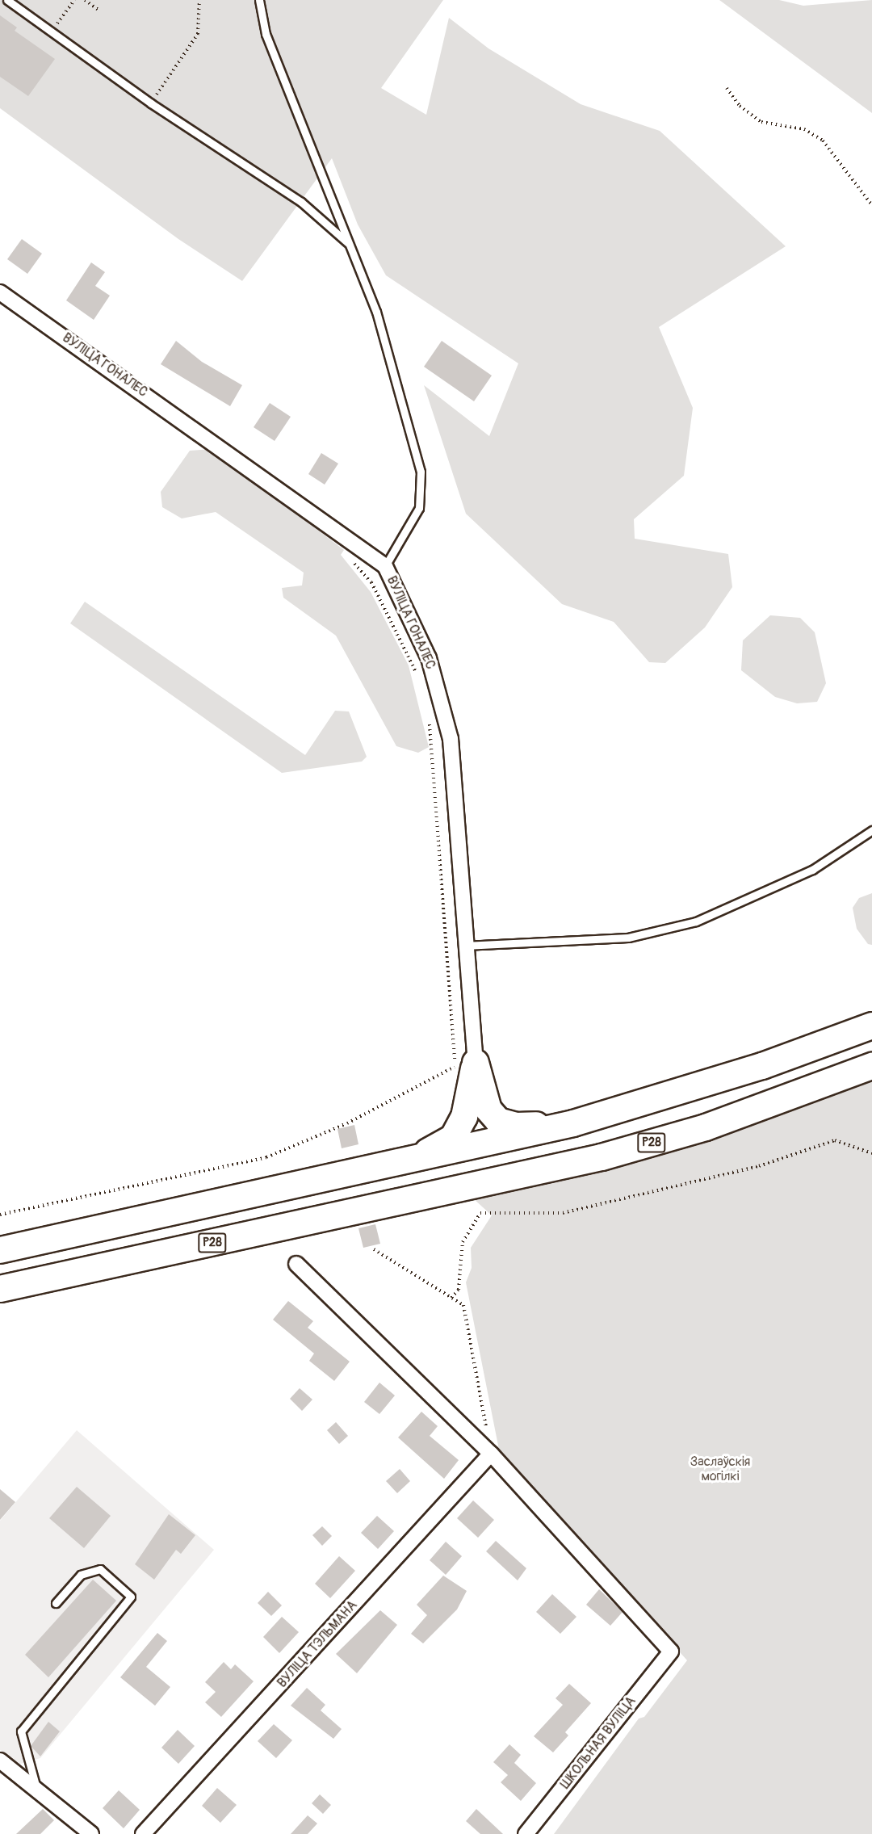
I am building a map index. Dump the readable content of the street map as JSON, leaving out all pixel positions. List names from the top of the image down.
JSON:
{
  "streets": {
    "highway": ["Р28"],
    "street": ["ВУЛІЦА ГОНАЛЕС", "ВУЛІЦА ТЭЛЬМАНА", "ШКОЛЬНАЯ ВУЛІЦА"]
  },
  "crossings": [
    ["ВУЛІЦА ТЭЛЬМАНА", "ШКОЛЬНАЯ ВУЛІЦА"]
  ],
  "parks": ["Заслаўскія могілкі"]
}
